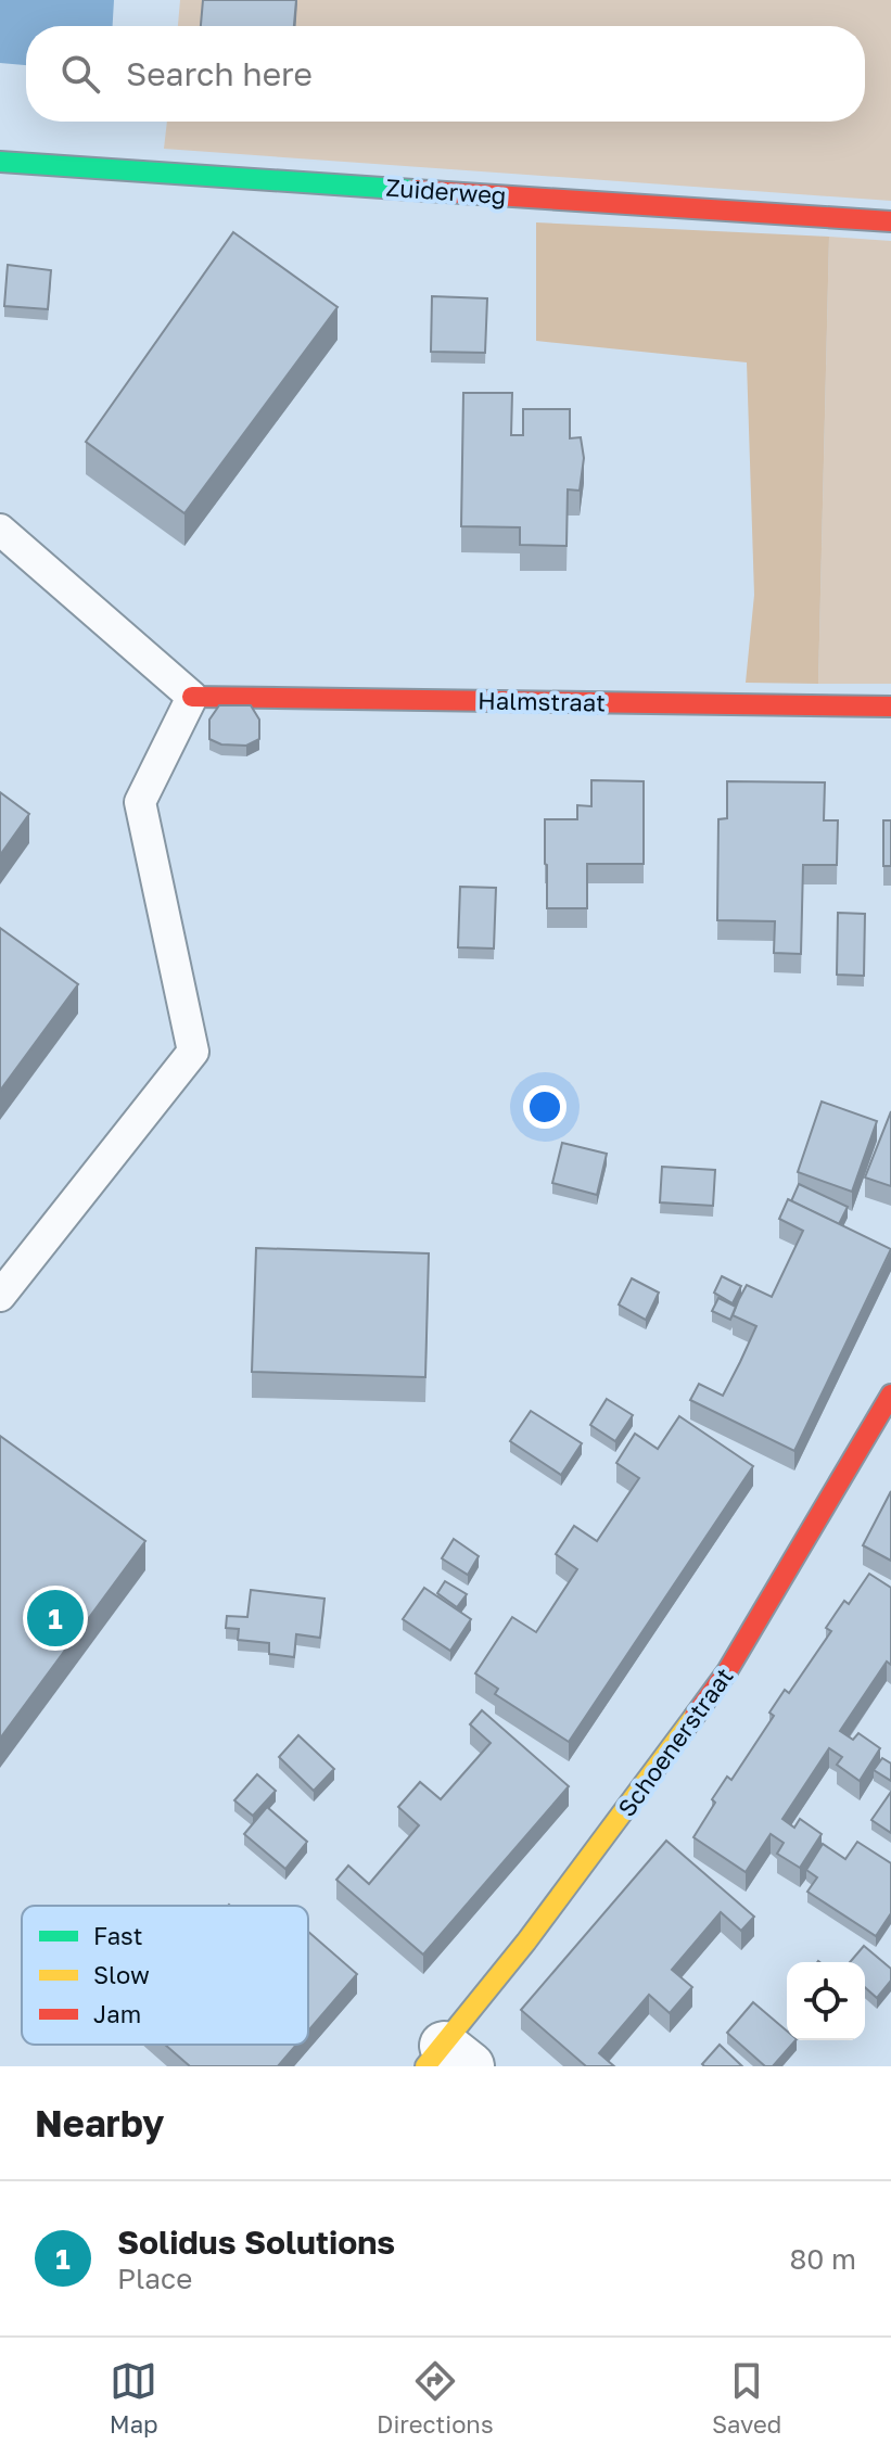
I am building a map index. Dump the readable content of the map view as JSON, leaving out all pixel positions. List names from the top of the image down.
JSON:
{
  "streets": {
    "street": ["Zuiderweg", "Halmstraat", "Schoenerstraat"]
  },
  "legend": ["Fast", "Slow", "Jam"],
  "page": {
    "search": "Search here",
    "pins": "1",
    "heading": "Nearby",
    "list": [
      {
        "mark": "1",
        "name": "Solidus Solutions",
        "note": "Place",
        "value": "80 m"
      }
    ],
    "nav": ["Map", "Directions", "Saved"]
  }
}
